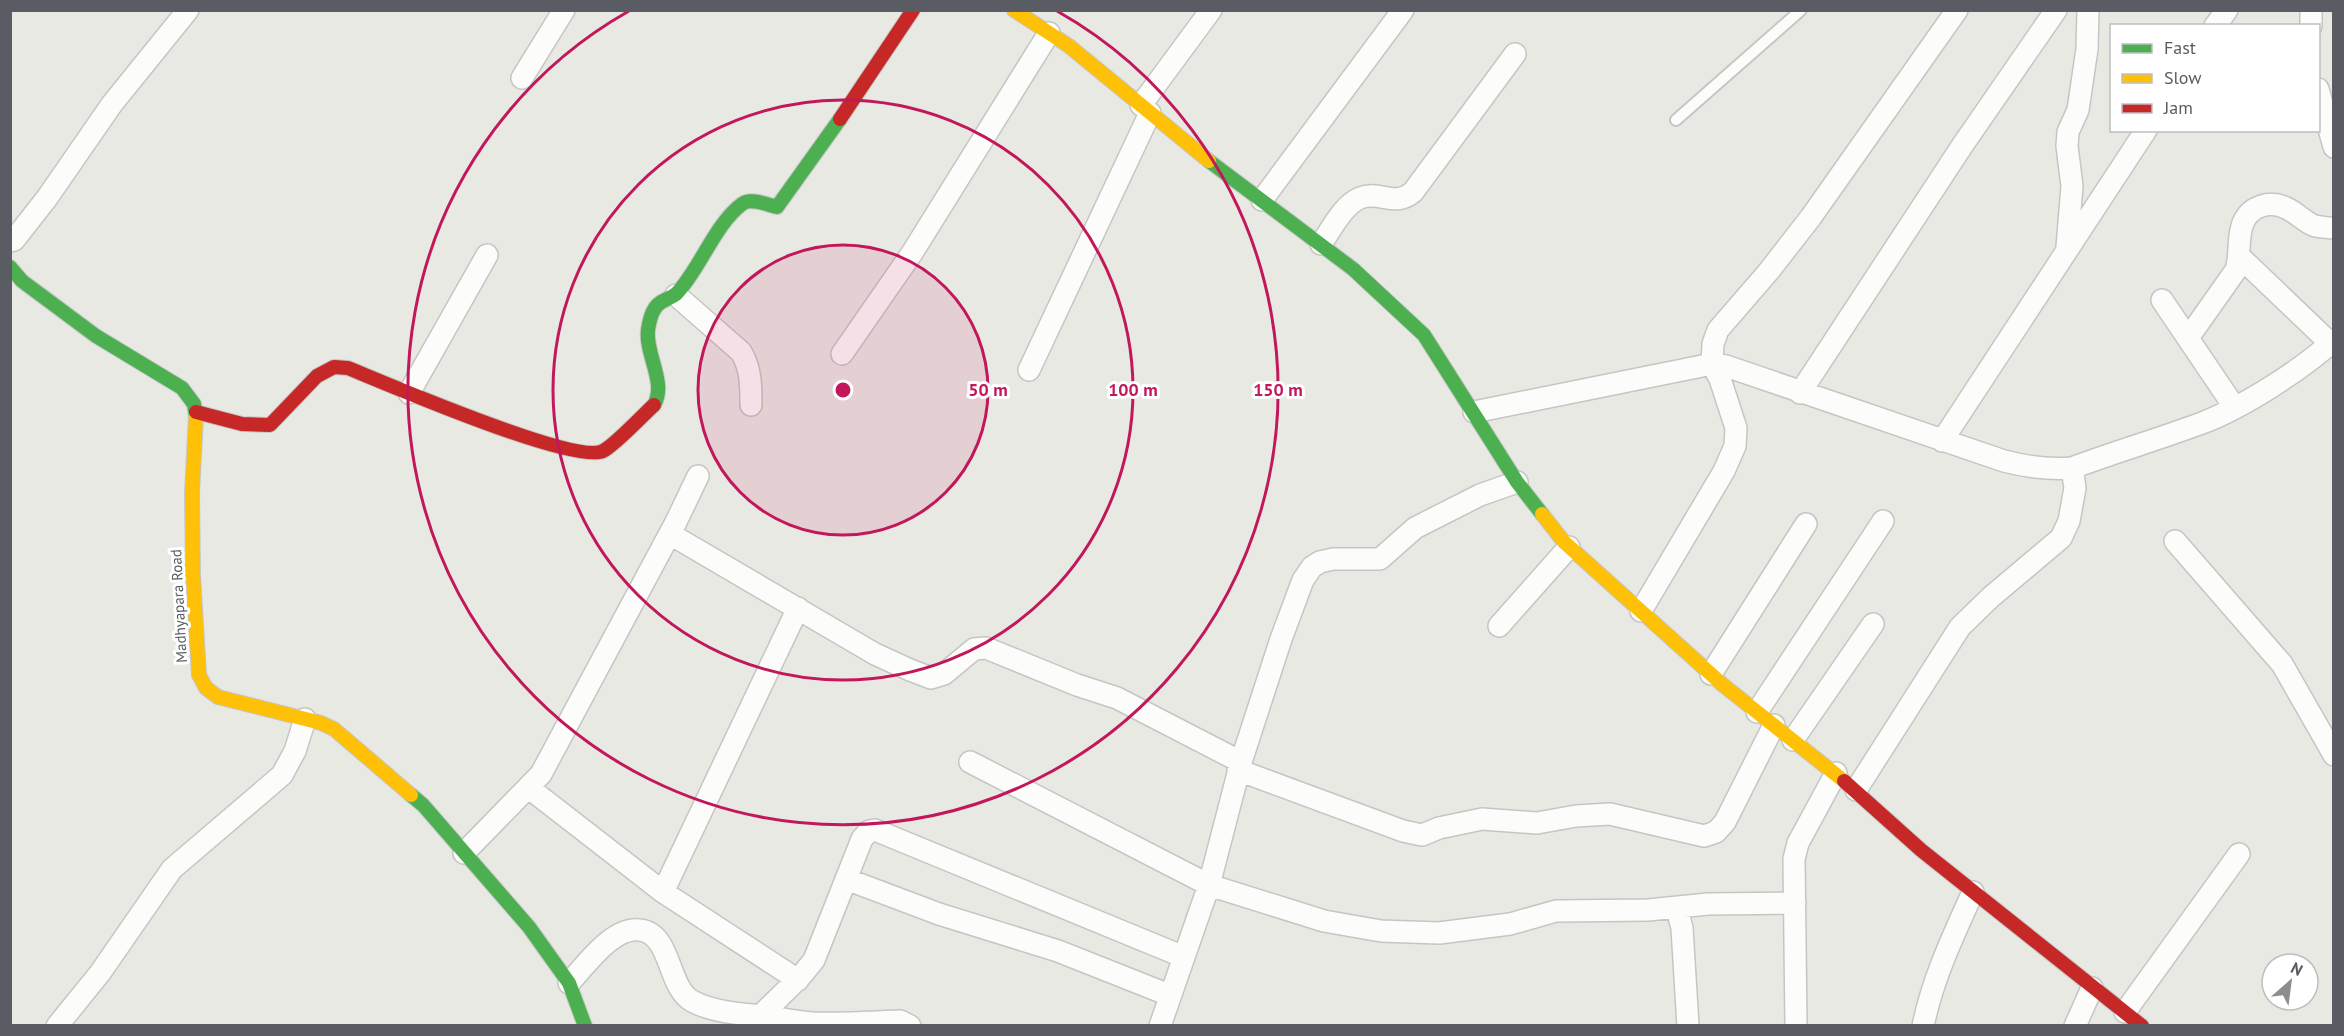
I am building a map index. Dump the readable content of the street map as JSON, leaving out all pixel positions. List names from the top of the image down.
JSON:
{
  "streets": {
    "street": ["Madhyapara Road"]
  },
  "legend": ["Fast", "Slow", "Jam"],
  "north": "top right",
  "rings": ["50 m", "100 m", "150 m"]
}
